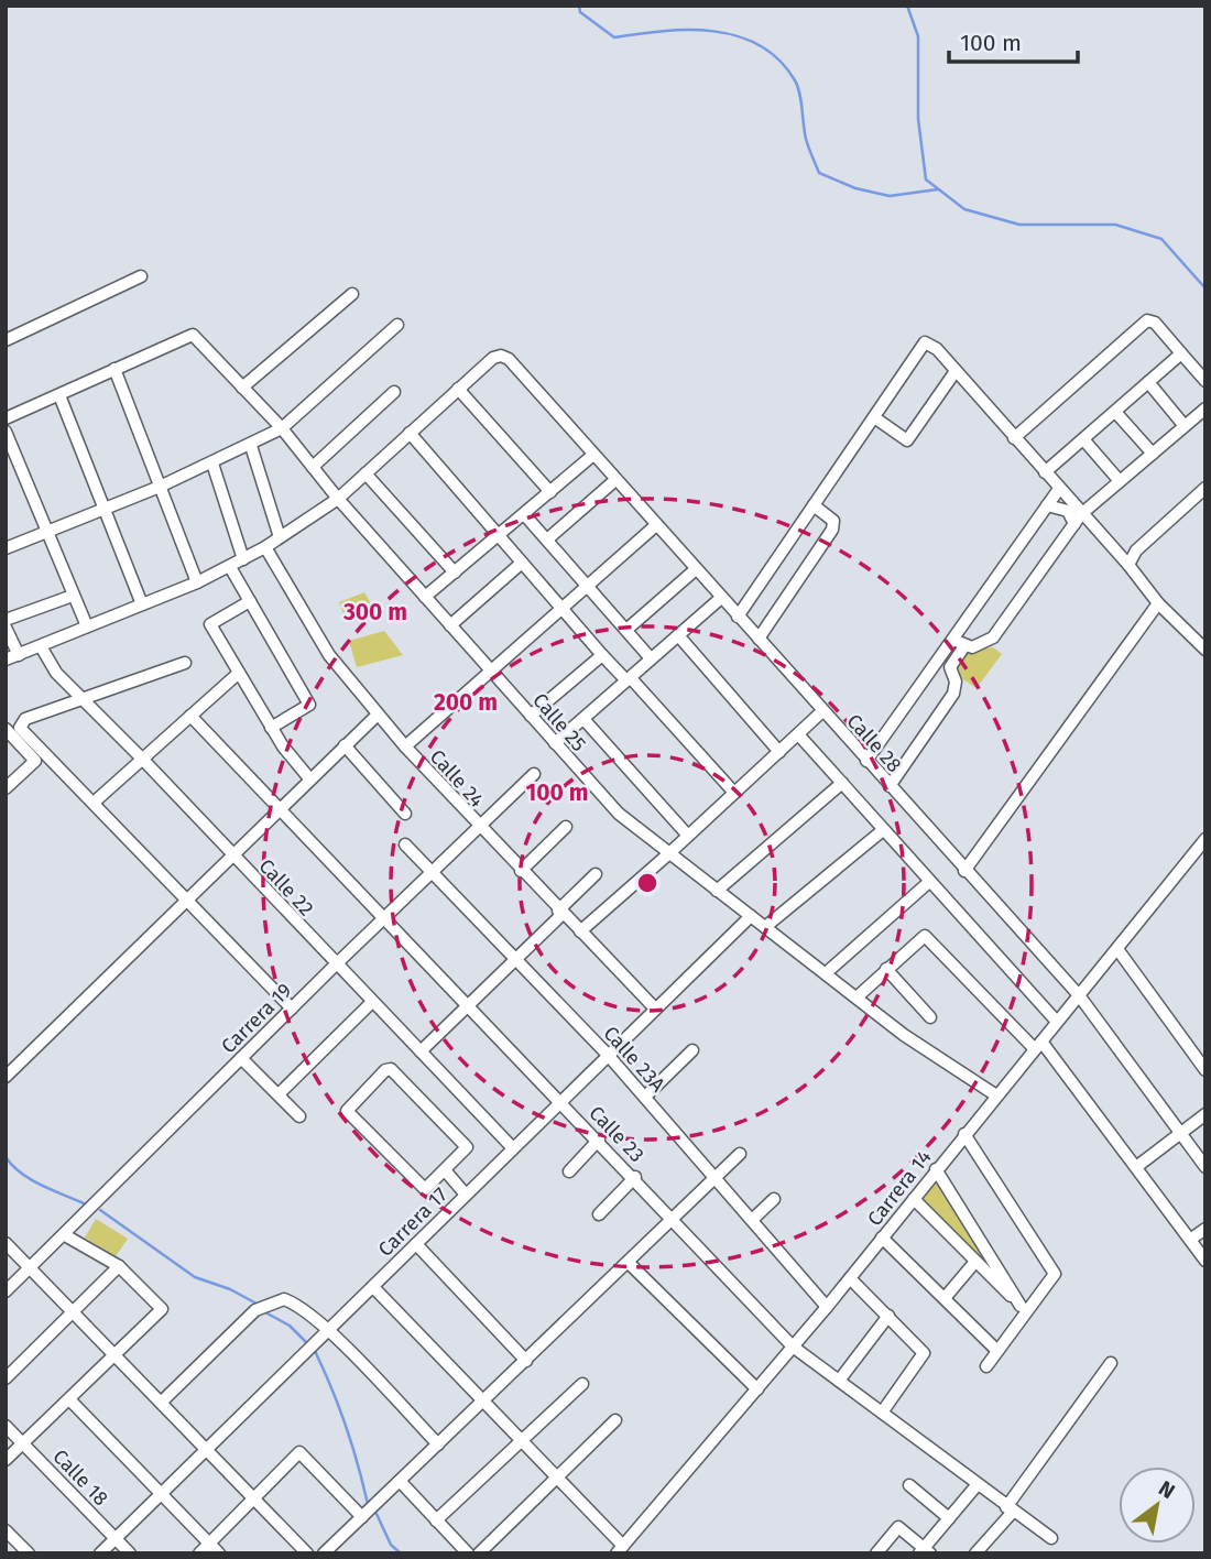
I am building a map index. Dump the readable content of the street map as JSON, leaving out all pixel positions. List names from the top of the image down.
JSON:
{
  "streets": {
    "street": [
      "Calle 25",
      "Calle 28",
      "Calle 24",
      "Calle 22",
      "Carrera 19",
      "Calle 23A",
      "Calle 23",
      "Carrera 14",
      "Carrera 17",
      "Calle 18"
    ]
  },
  "crossings": [
    ["Calle 25", "Carrera 14"],
    ["Calle 25", "Carrera 17"],
    ["Calle 28", "Carrera 14"],
    ["Calle 24", "Carrera 19"],
    ["Calle 24", "Carrera 17"],
    ["Calle 22", "Carrera 19"],
    ["Calle 22", "Carrera 17"],
    ["Carrera 19", "Calle 23A"],
    ["Carrera 19", "Calle 23"],
    ["Calle 23A", "Carrera 14"],
    ["Calle 23A", "Carrera 17"],
    ["Calle 23", "Carrera 14"],
    ["Calle 23", "Carrera 17"],
    ["Carrera 17", "Calle 18"]
  ],
  "scale_bar": "100 m",
  "north": "top right",
  "rings": ["300 m", "200 m", "100 m"]
}
